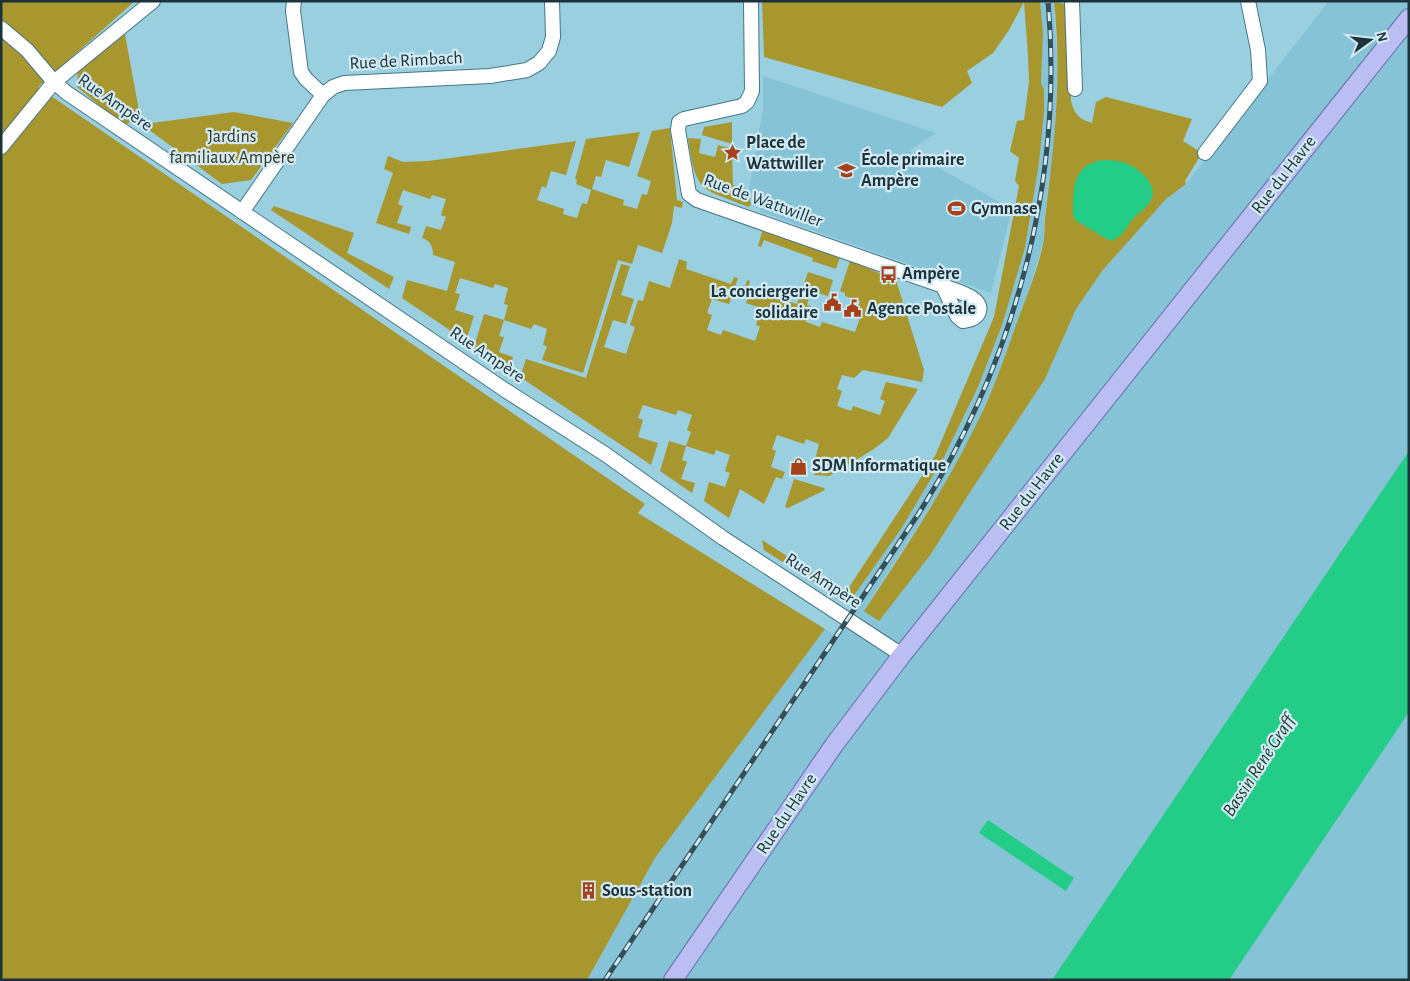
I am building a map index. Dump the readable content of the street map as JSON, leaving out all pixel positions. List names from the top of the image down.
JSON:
{
  "streets": {
    "main road": ["Rue du Havre"],
    "street": ["Rue de Rimbach", "Rue Ampère", "Rue de Wattwiller"]
  },
  "crossings": [
    ["Rue de Rimbach", "Rue Ampère"],
    ["Rue Ampère", "Rue du Havre"]
  ],
  "water": ["Bassin René Graff"],
  "parks": ["Jardins familiaux Ampère"],
  "places": {
    "place": ["Place de Wattwiller"],
    "school or university": ["École primaire Ampère"],
    "sports": ["Gymnase"],
    "bus stop": ["Ampère"],
    "public building": ["La conciergerie solidaire", "Agence Postale"],
    "shop": ["SDM Informatique"],
    "building": ["Sous-station"]
  },
  "north": "right"
}
